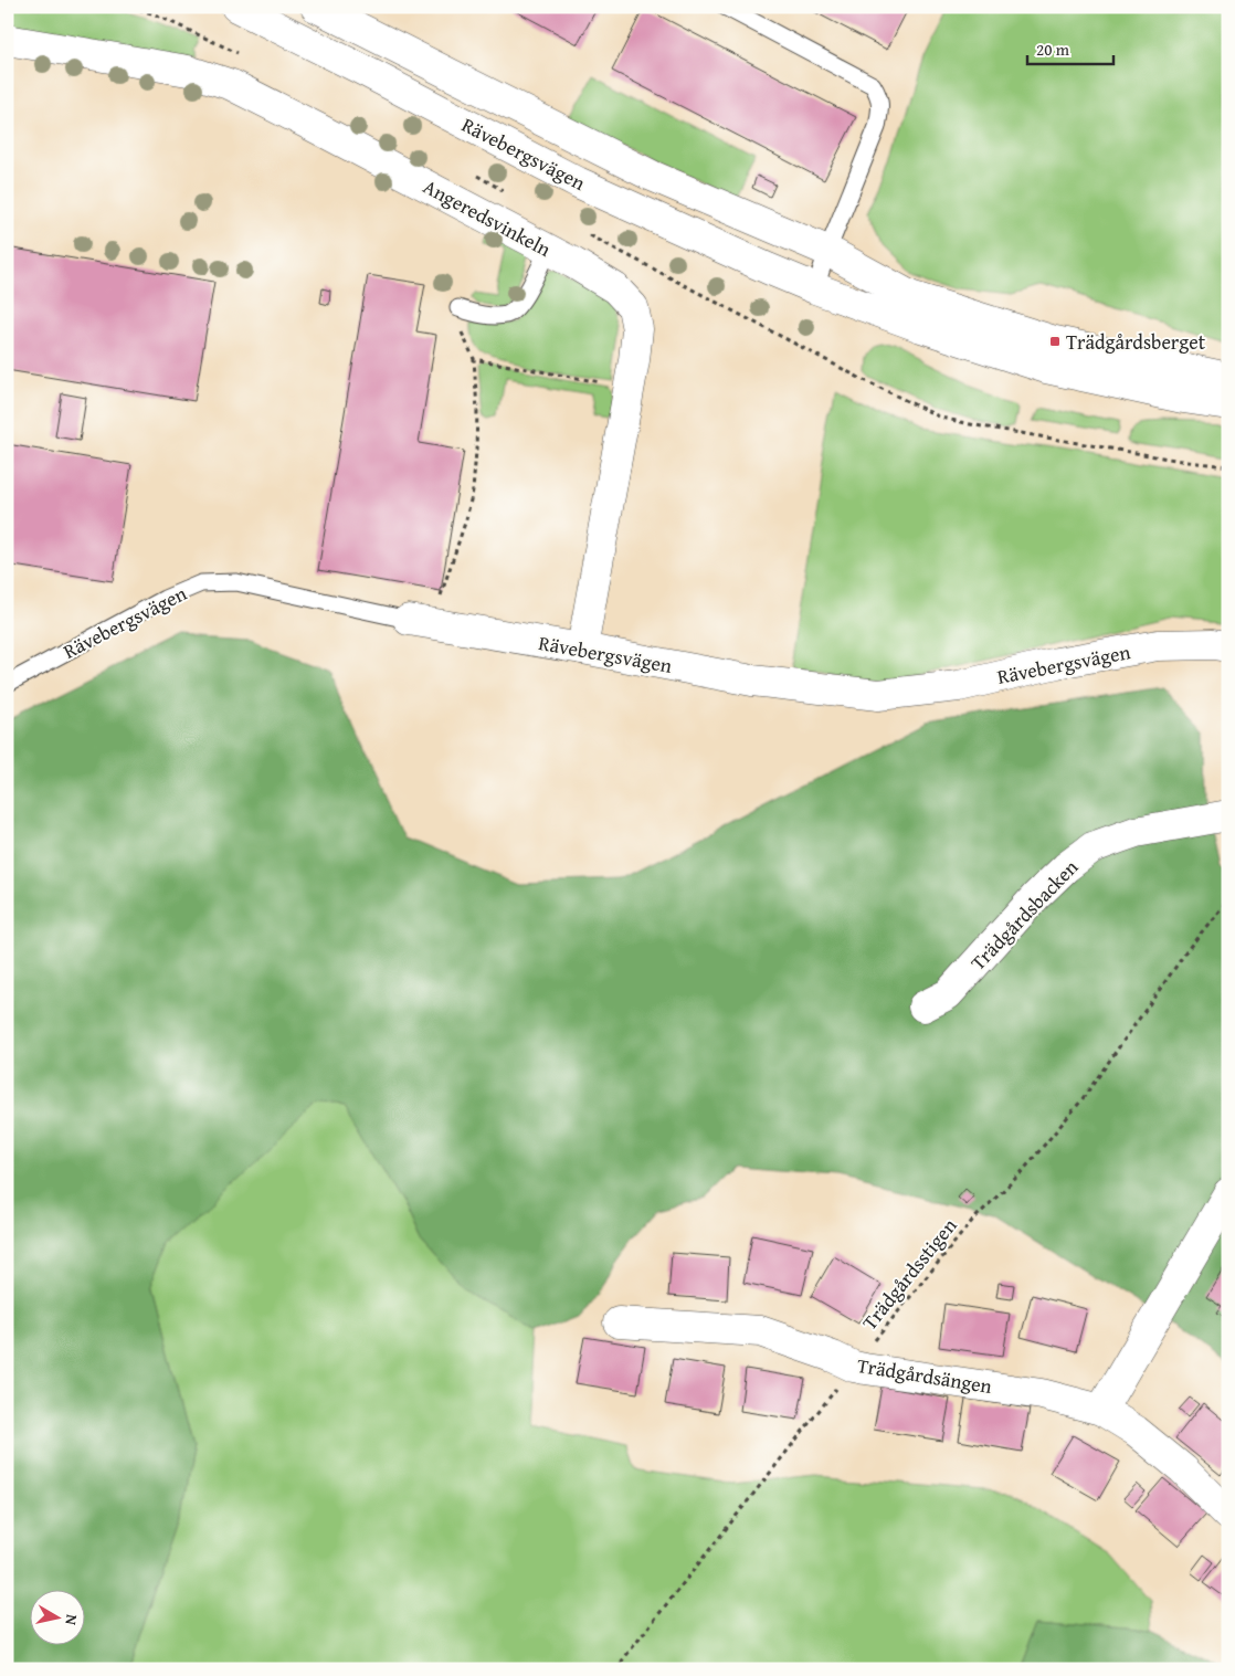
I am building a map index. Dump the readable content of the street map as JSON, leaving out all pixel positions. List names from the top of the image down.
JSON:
{
  "streets": {
    "street": [
      "Rävebergsvägen",
      "Angeredsvinkeln",
      "Trädgårdsbacken",
      "Trädgårdsängen"
    ],
    "path": ["Trädgårdsstigen"]
  },
  "crossings": [
    ["Rävebergsvägen", "Angeredsvinkeln"],
    ["Trädgårdsstigen", "Trädgårdsängen"]
  ],
  "places": {
    "transit": ["Trädgårdsberget"]
  },
  "scale_bar": "20 m",
  "north": "right"
}
